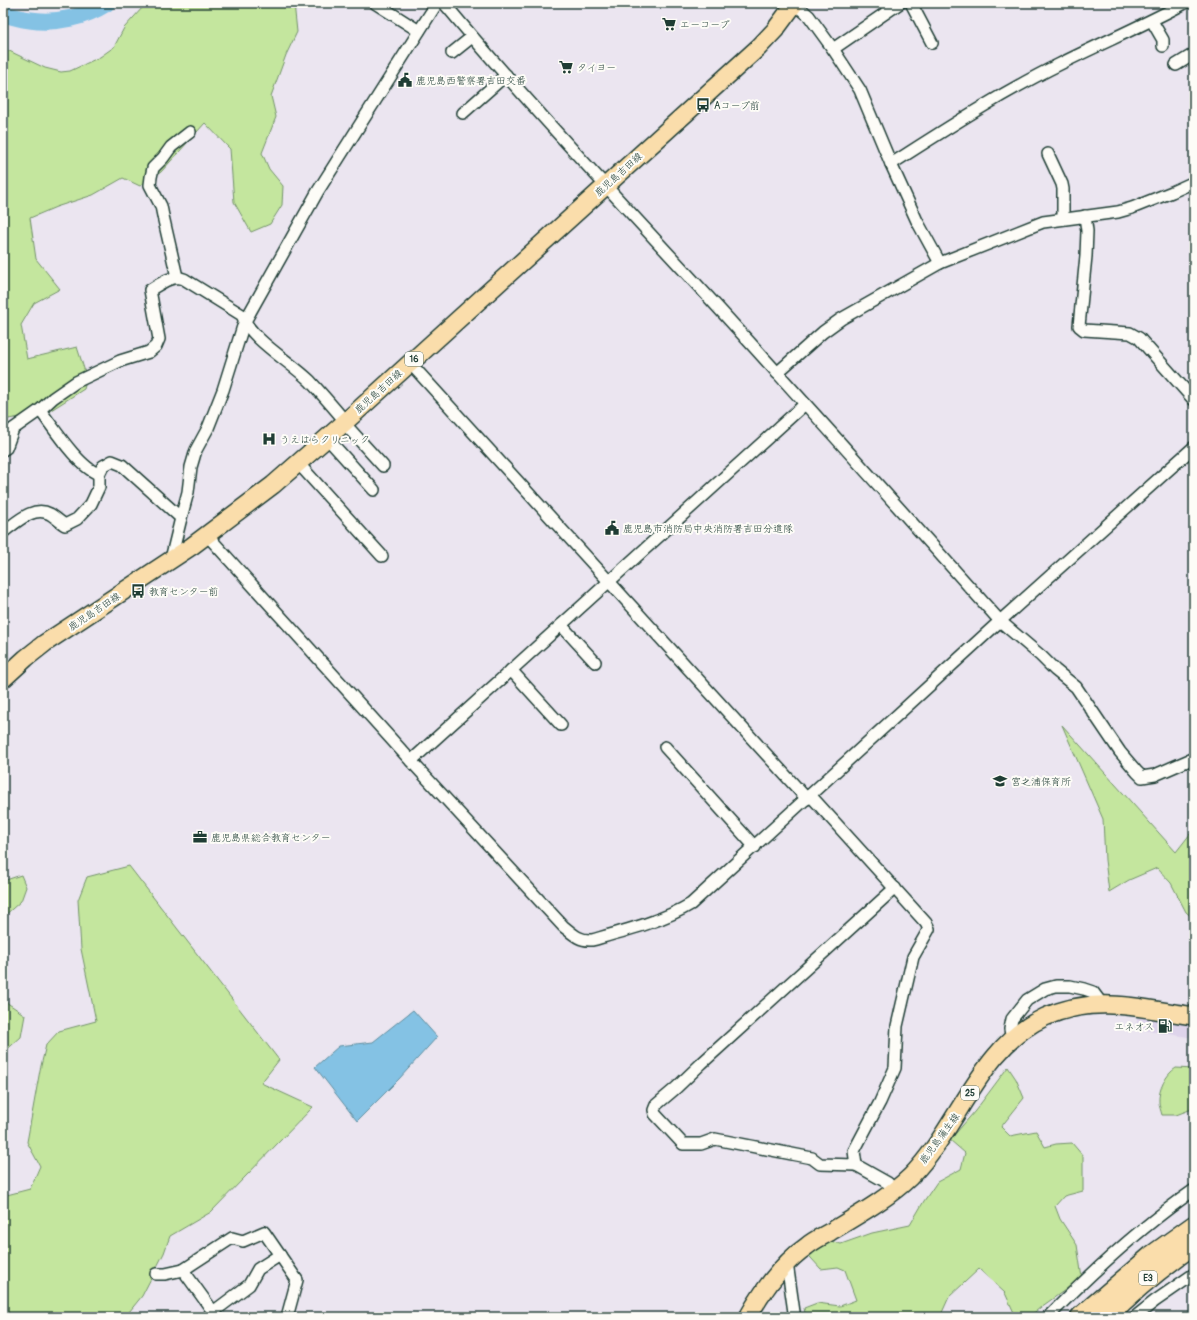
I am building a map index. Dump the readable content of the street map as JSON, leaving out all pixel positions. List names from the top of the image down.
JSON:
{
  "streets": {
    "highway": ["E3"],
    "main road": [
      "鹿児島吉田線",
      "16",
      "25",
      "鹿児島蒲生線"
    ]
  },
  "places": {
    "supermarket": ["エーコープ", "タイヨー"],
    "public building": ["鹿児島西警察署吉田交番", "鹿児島市消防局中央消防署吉田分遣隊"],
    "bus stop": ["Aコープ前", "教育センター前"],
    "hospital": ["うえはらクリニック"],
    "school or university": ["宮之浦保育所"],
    "office": ["鹿児島県総合教育センター"],
    "fuel station": ["エネオス"]
  }
}
